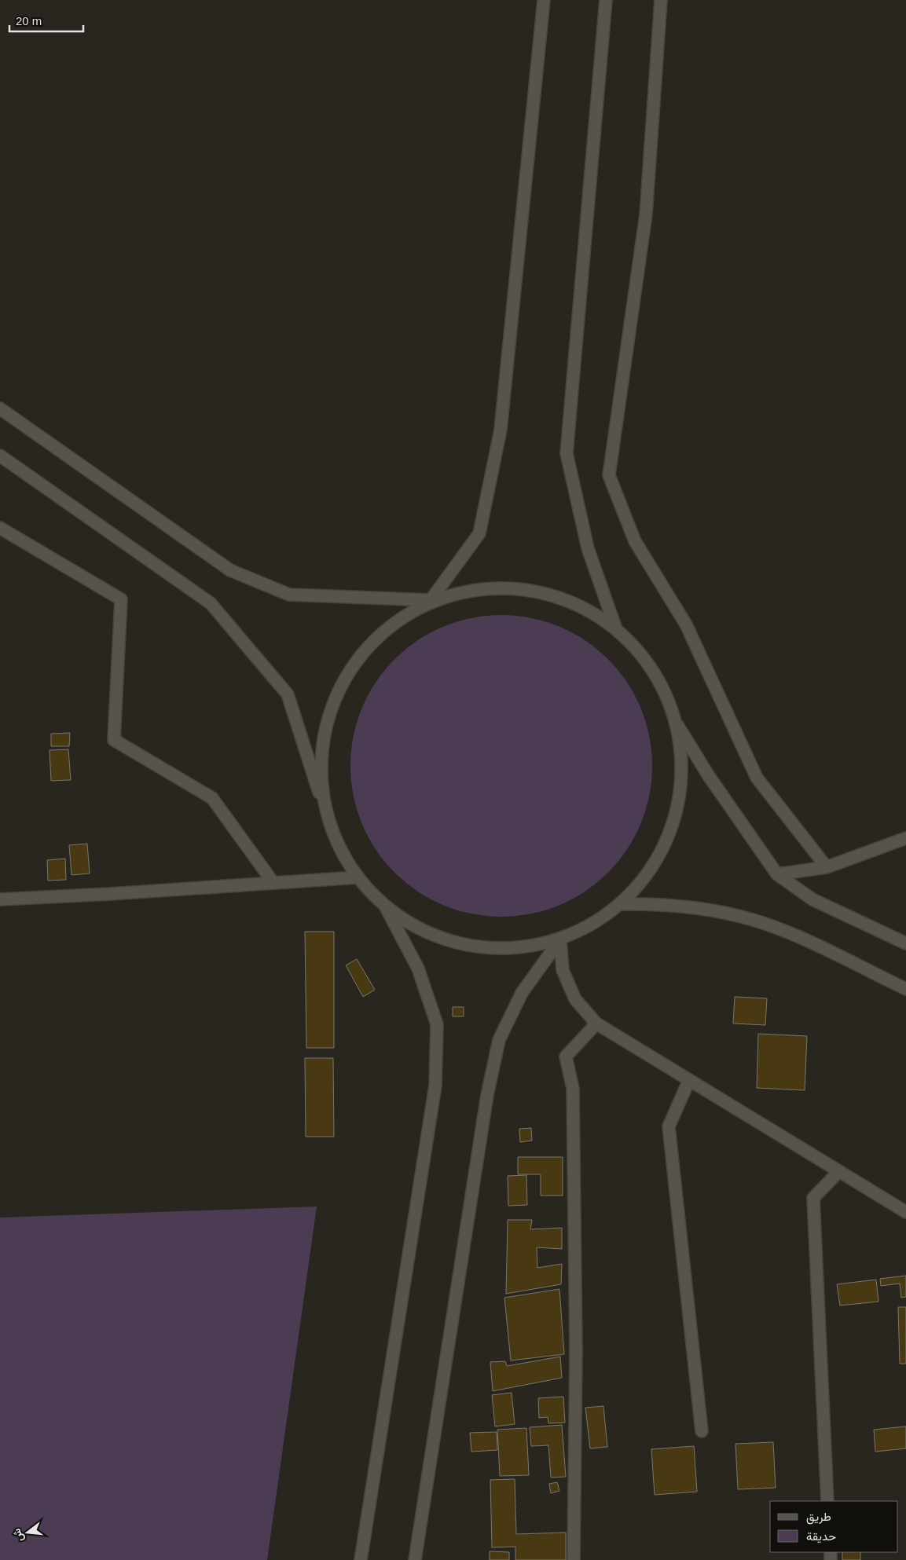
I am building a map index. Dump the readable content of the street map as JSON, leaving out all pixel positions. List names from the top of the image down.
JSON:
{
  "legend": ["طريق", "حديقة"],
  "scale_bar": "20 m",
  "north": "left"
}
